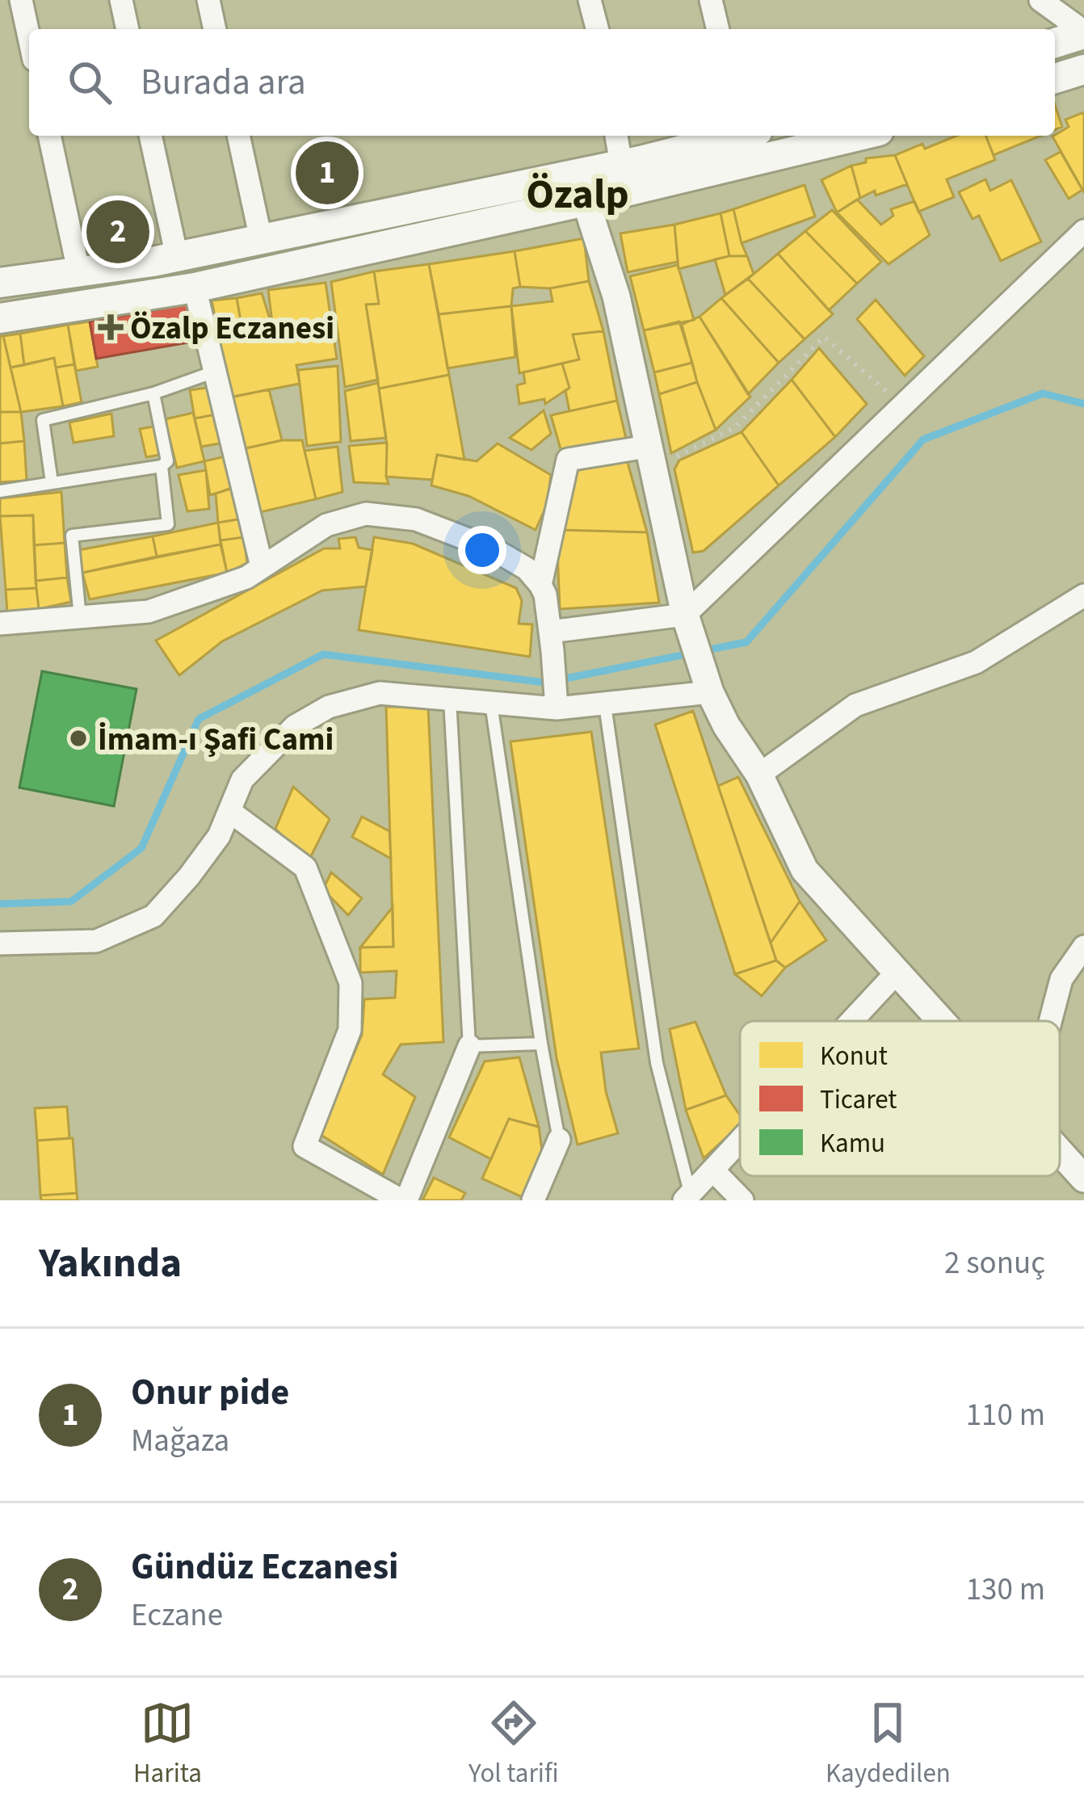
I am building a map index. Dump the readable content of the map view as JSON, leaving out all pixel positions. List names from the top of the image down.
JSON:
{
  "districts": ["Özalp"],
  "places": {
    "health": ["Özalp Eczanesi"],
    "other": ["İmam-ı Şafi Cami"]
  },
  "legend": ["Konut", "Ticaret", "Kamu"],
  "page": {
    "search": "Burada ara",
    "pins": ["1", "2"],
    "heading": ["Yakında", "2 sonuç"],
    "list": [
      {
        "mark": "1",
        "name": "Onur pide",
        "note": "Mağaza",
        "value": "110 m"
      },
      {
        "mark": "2",
        "name": "Gündüz Eczanesi",
        "note": "Eczane",
        "value": "130 m"
      }
    ],
    "nav": ["Harita", "Yol tarifi", "Kaydedilen"]
  }
}
